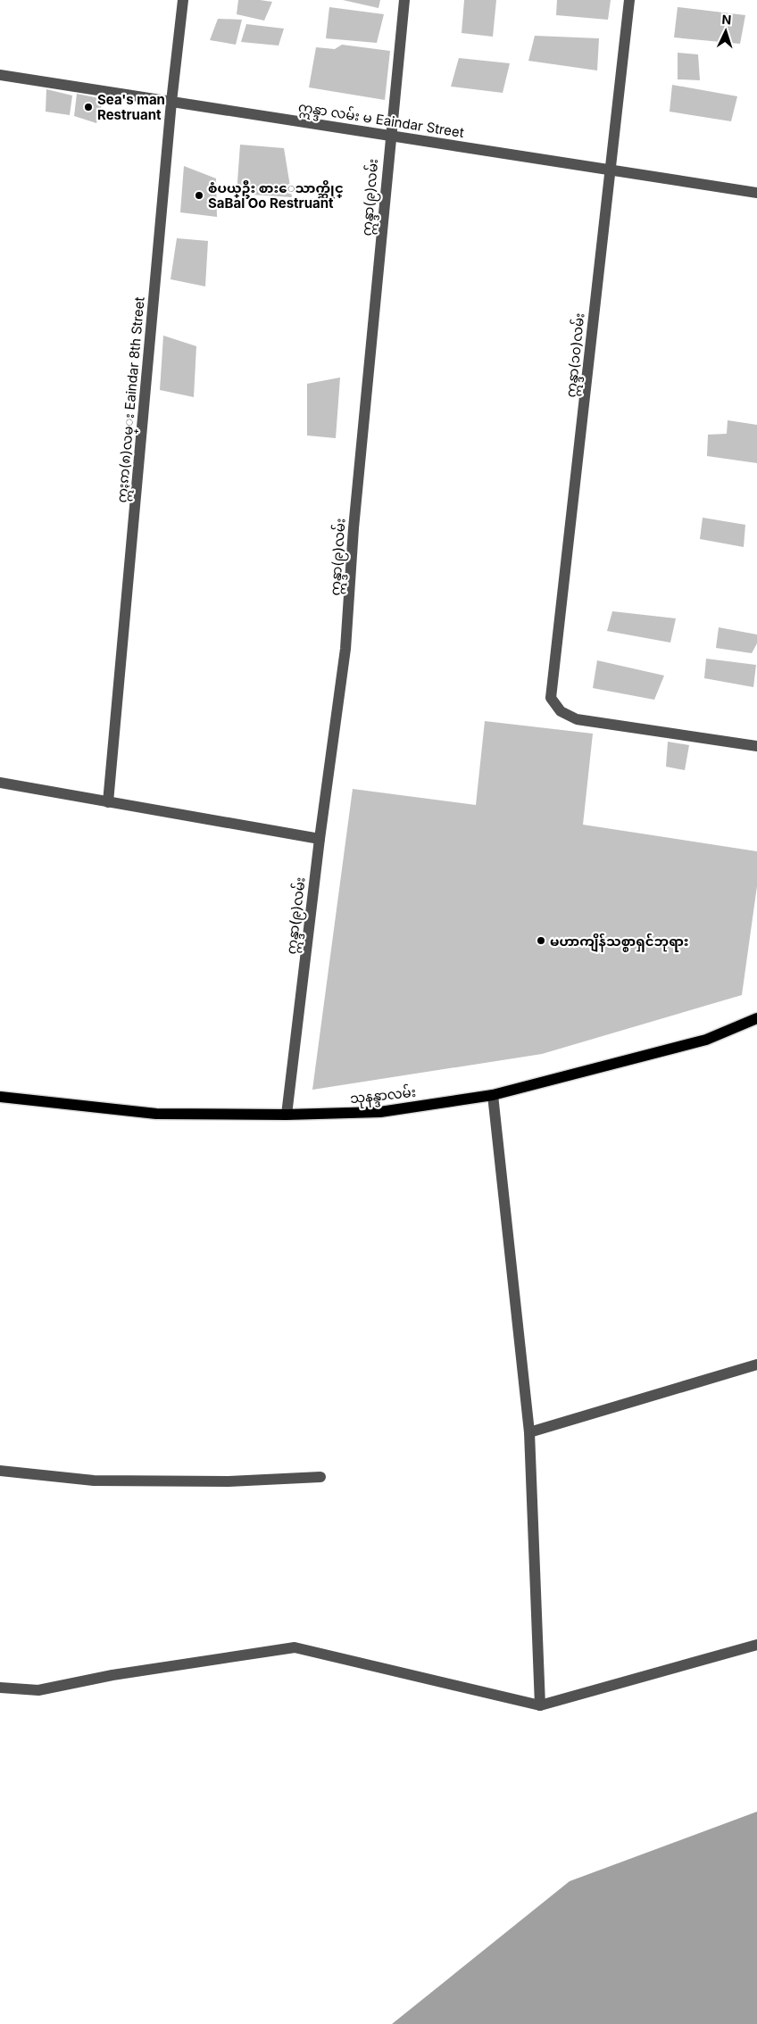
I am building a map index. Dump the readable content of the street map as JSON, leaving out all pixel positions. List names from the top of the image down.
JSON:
{
  "streets": {
    "main road": ["သုနန္ဒာလမ်း"],
    "street": [
      "ဣန္ဒာ လမ်း မ Eaindar Street",
      "ဣန္ဒာ(၉)လမ်း",
      "ဣန္ဒာ(၁၀)လမ်း",
      "ဣႏၵာ(၈)လမ္း Eaindar 8th Street"
    ]
  },
  "crossings": [
    ["ဣန္ဒာ လမ်း မ Eaindar Street", "ဣန္ဒာ(၉)လမ်း"],
    ["ဣန္ဒာ လမ်း မ Eaindar Street", "ဣန္ဒာ(၁၀)လမ်း"],
    ["ဣန္ဒာ လမ်း မ Eaindar Street", "ဣႏၵာ(၈)လမ္း Eaindar 8th Street"],
    ["ဣန္ဒာ(၉)လမ်း", "သုနန္ဒာလမ်း"]
  ],
  "places": ["Sea's man Restruant", "စံပယ္ဦး စားေသာက္ဆိုင္ SaBal Oo Restruant", "မဟာကျိန်သစ္စာရှင်ဘုရား"],
  "north": "top"
}
